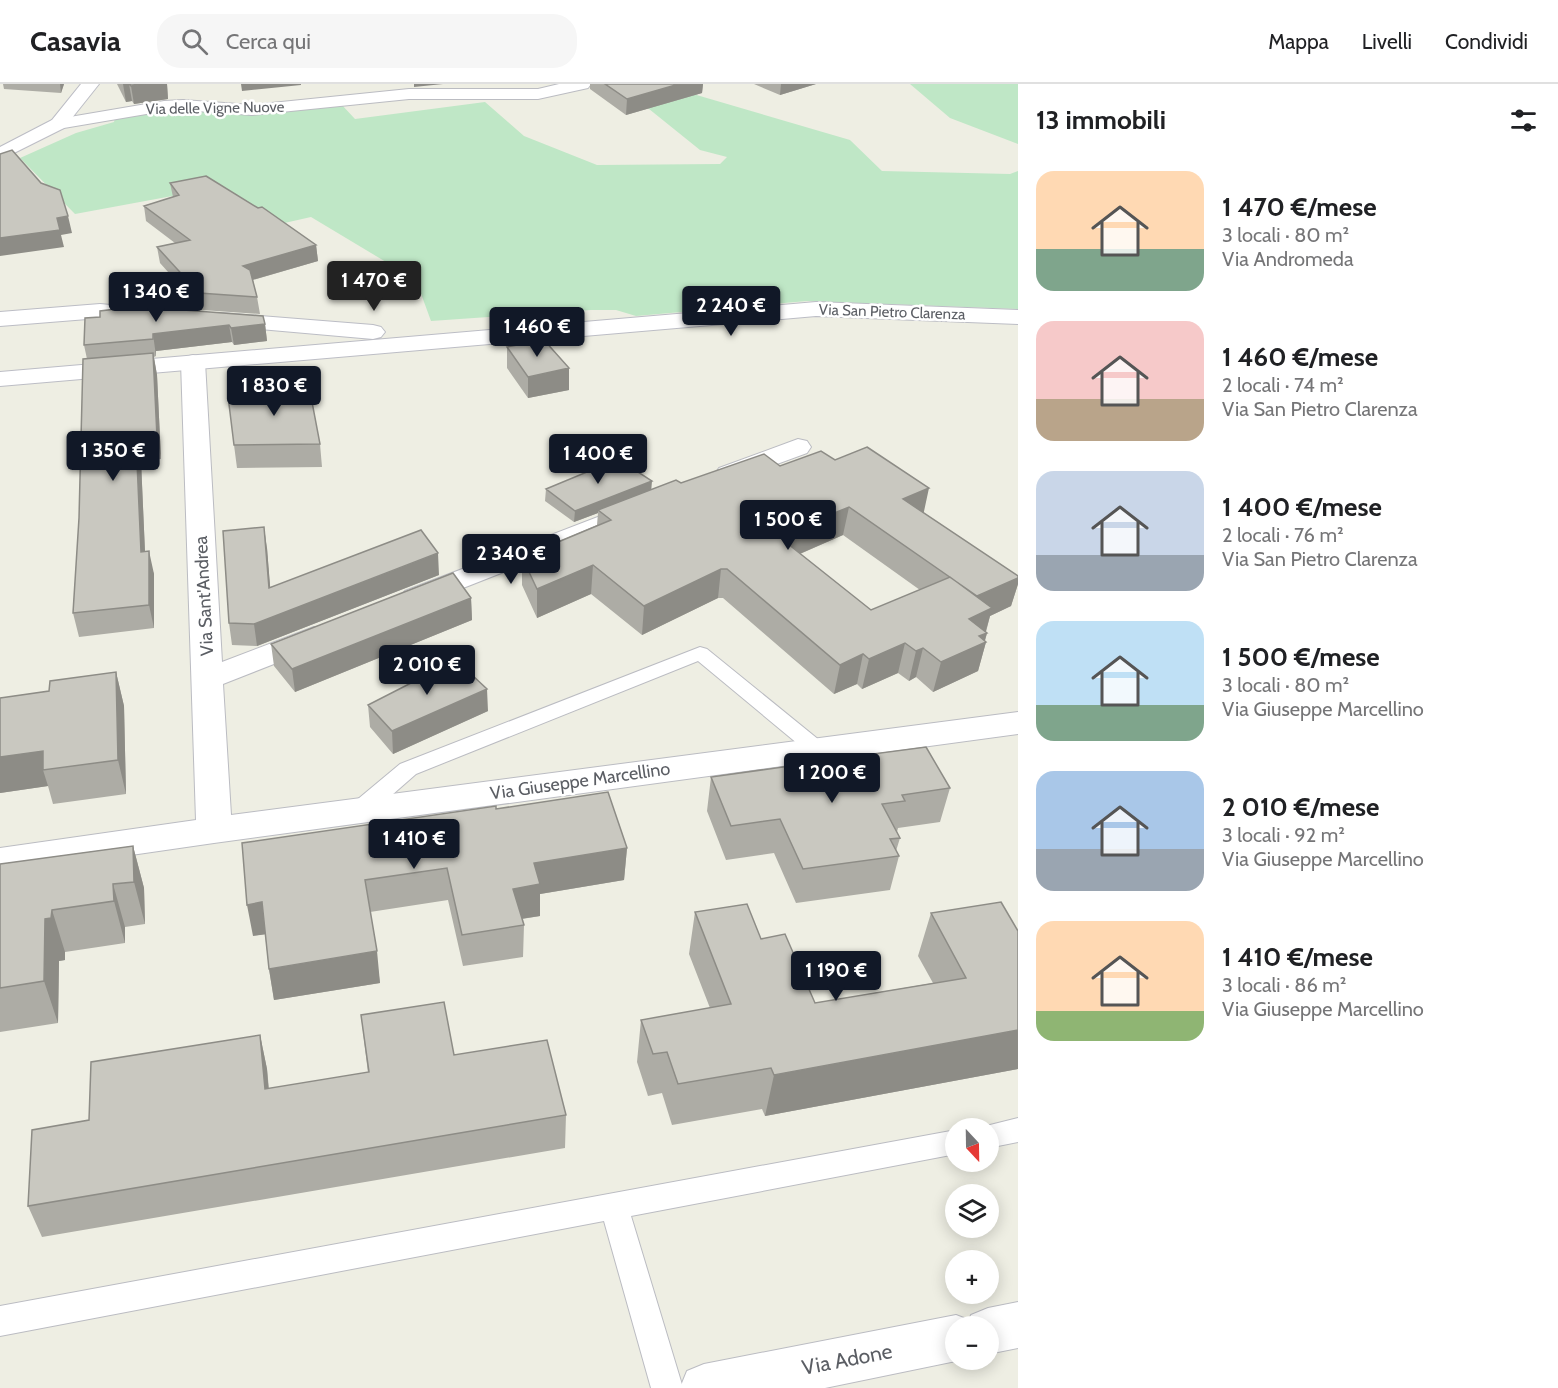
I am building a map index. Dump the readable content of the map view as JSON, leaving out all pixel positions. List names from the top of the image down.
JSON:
{
  "streets": {
    "street": [
      "Via delle Vigne Nuove",
      "Via San Pietro Clarenza",
      "Via Sant'Andrea",
      "Via Giuseppe Marcellino",
      "Via Adone"
    ]
  },
  "crossings": [
    ["Via Sant'Andrea", "Via Giuseppe Marcellino"]
  ],
  "north": "bottom",
  "page": {
    "header": "Casavia",
    "search": "Cerca qui",
    "nav": ["Mappa", "Livelli", "Condividi"],
    "heading": "13 immobili",
    "list": [
      {
        "name": "1 470 €/mese",
        "note": "3 locali · 80 m² · Via Andromeda"
      },
      {
        "name": "1 460 €/mese",
        "note": "2 locali · 74 m² · Via San Pietro Clarenza"
      },
      {
        "name": "1 400 €/mese",
        "note": "2 locali · 76 m² · Via San Pietro Clarenza"
      },
      {
        "name": "1 500 €/mese",
        "note": "3 locali · 80 m² · Via Giuseppe Marcellino"
      },
      {
        "name": "2 010 €/mese",
        "note": "3 locali · 92 m² · Via Giuseppe Marcellino"
      },
      {
        "name": "1 410 €/mese",
        "note": "3 locali · 86 m² · Via Giuseppe Marcellino"
      }
    ],
    "price": [
      "1 470 €",
      "1 340 €",
      "2 240 €",
      "1 460 €",
      "1 830 €",
      "1 350 €",
      "1 400 €",
      "1 500 €",
      "2 340 €",
      "2 010 €",
      "1 200 €",
      "1 410 €",
      "1 190 €"
    ],
    "map_buttons": ["+", "−"]
  }
}
